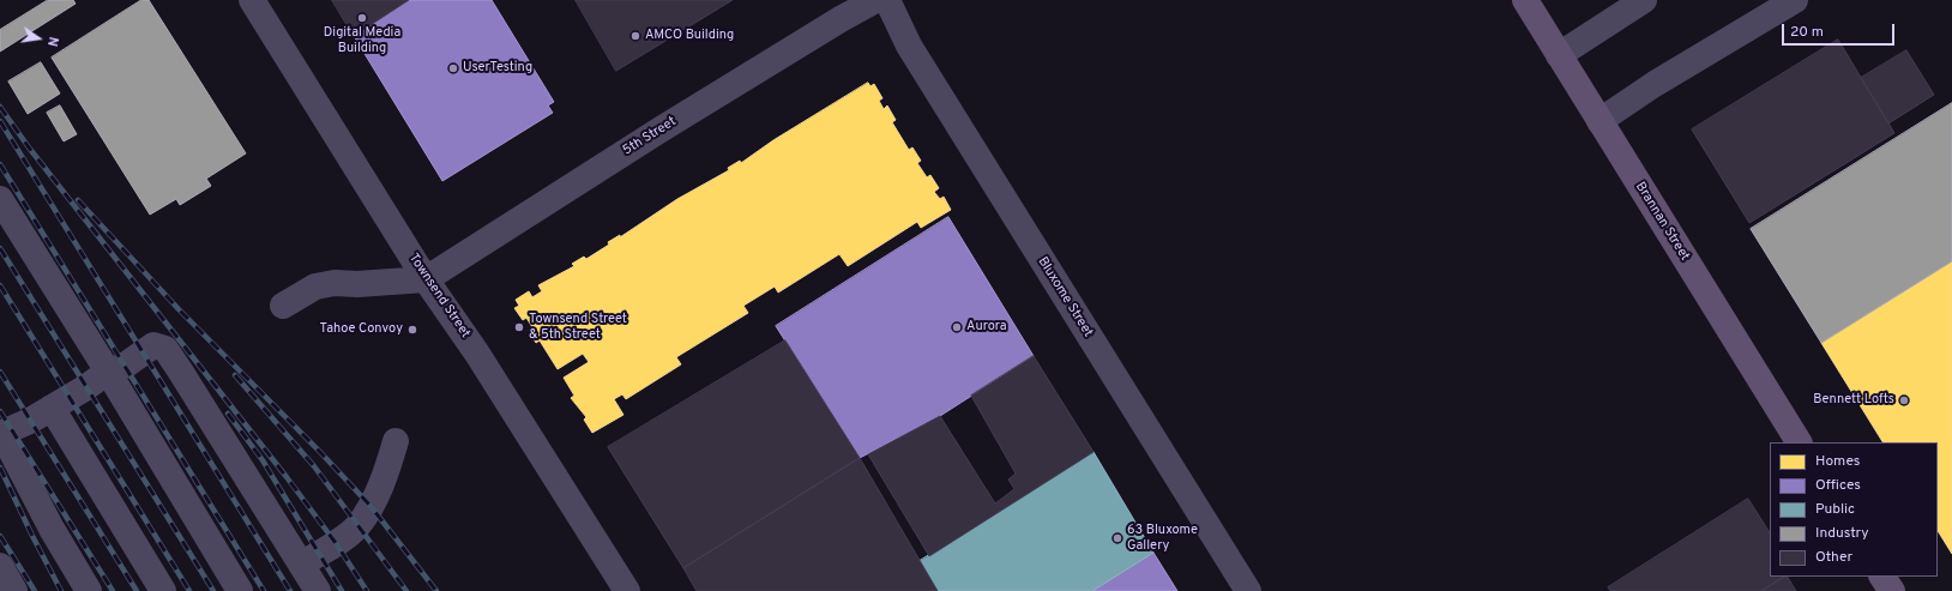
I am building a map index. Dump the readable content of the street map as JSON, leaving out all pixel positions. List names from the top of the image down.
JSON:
{
  "streets": {
    "main road": ["Brannan Street"],
    "street": ["5th Street", "Townsend Street", "Bluxome Street"]
  },
  "crossings": [
    ["5th Street", "Townsend Street"]
  ],
  "places": [
    "Digital Media Building",
    "AMCO Building",
    "UserTesting",
    "Townsend Street & 5th Street",
    "Aurora",
    "Tahoe Convoy",
    "Bennett Lofts",
    "63 Bluxome Gallery"
  ],
  "legend": [
    "Homes",
    "Offices",
    "Public",
    "Industry",
    "Other"
  ],
  "scale_bar": "20 m",
  "north": "right"
}
